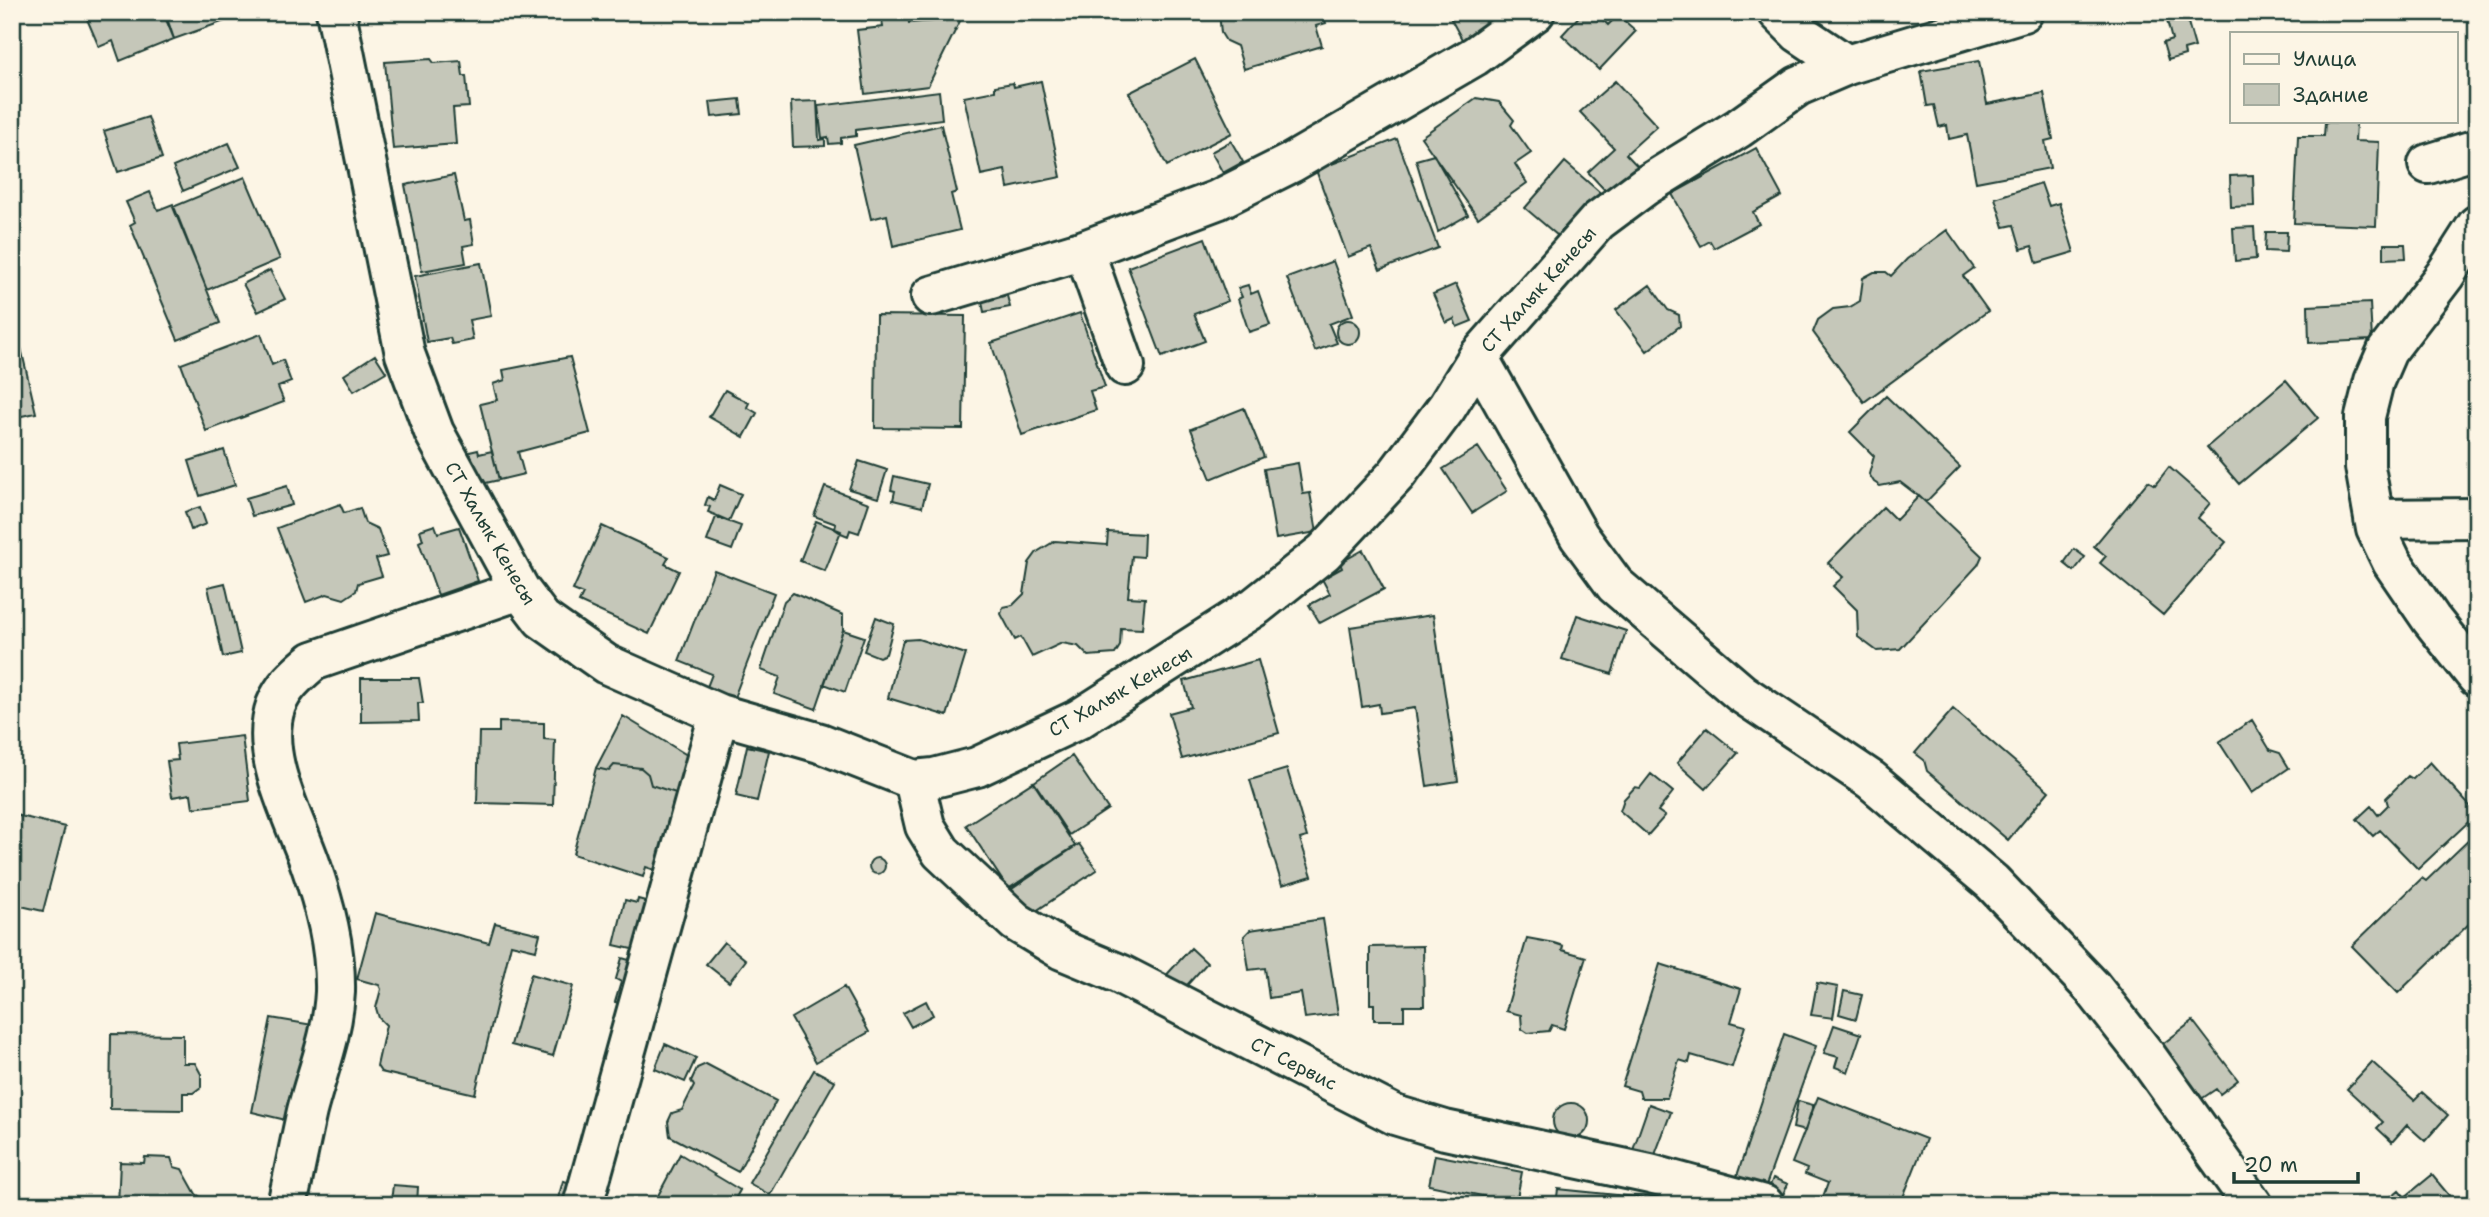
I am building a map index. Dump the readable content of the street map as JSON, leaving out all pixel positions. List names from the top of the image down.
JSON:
{
  "streets": {
    "street": ["СТ Халык Кенесы", "СТ Сервис"]
  },
  "crossings": [
    ["СТ Халык Кенесы", "СТ Сервис"]
  ],
  "legend": ["Улица", "Здание"],
  "scale_bar": "20 m"
}
